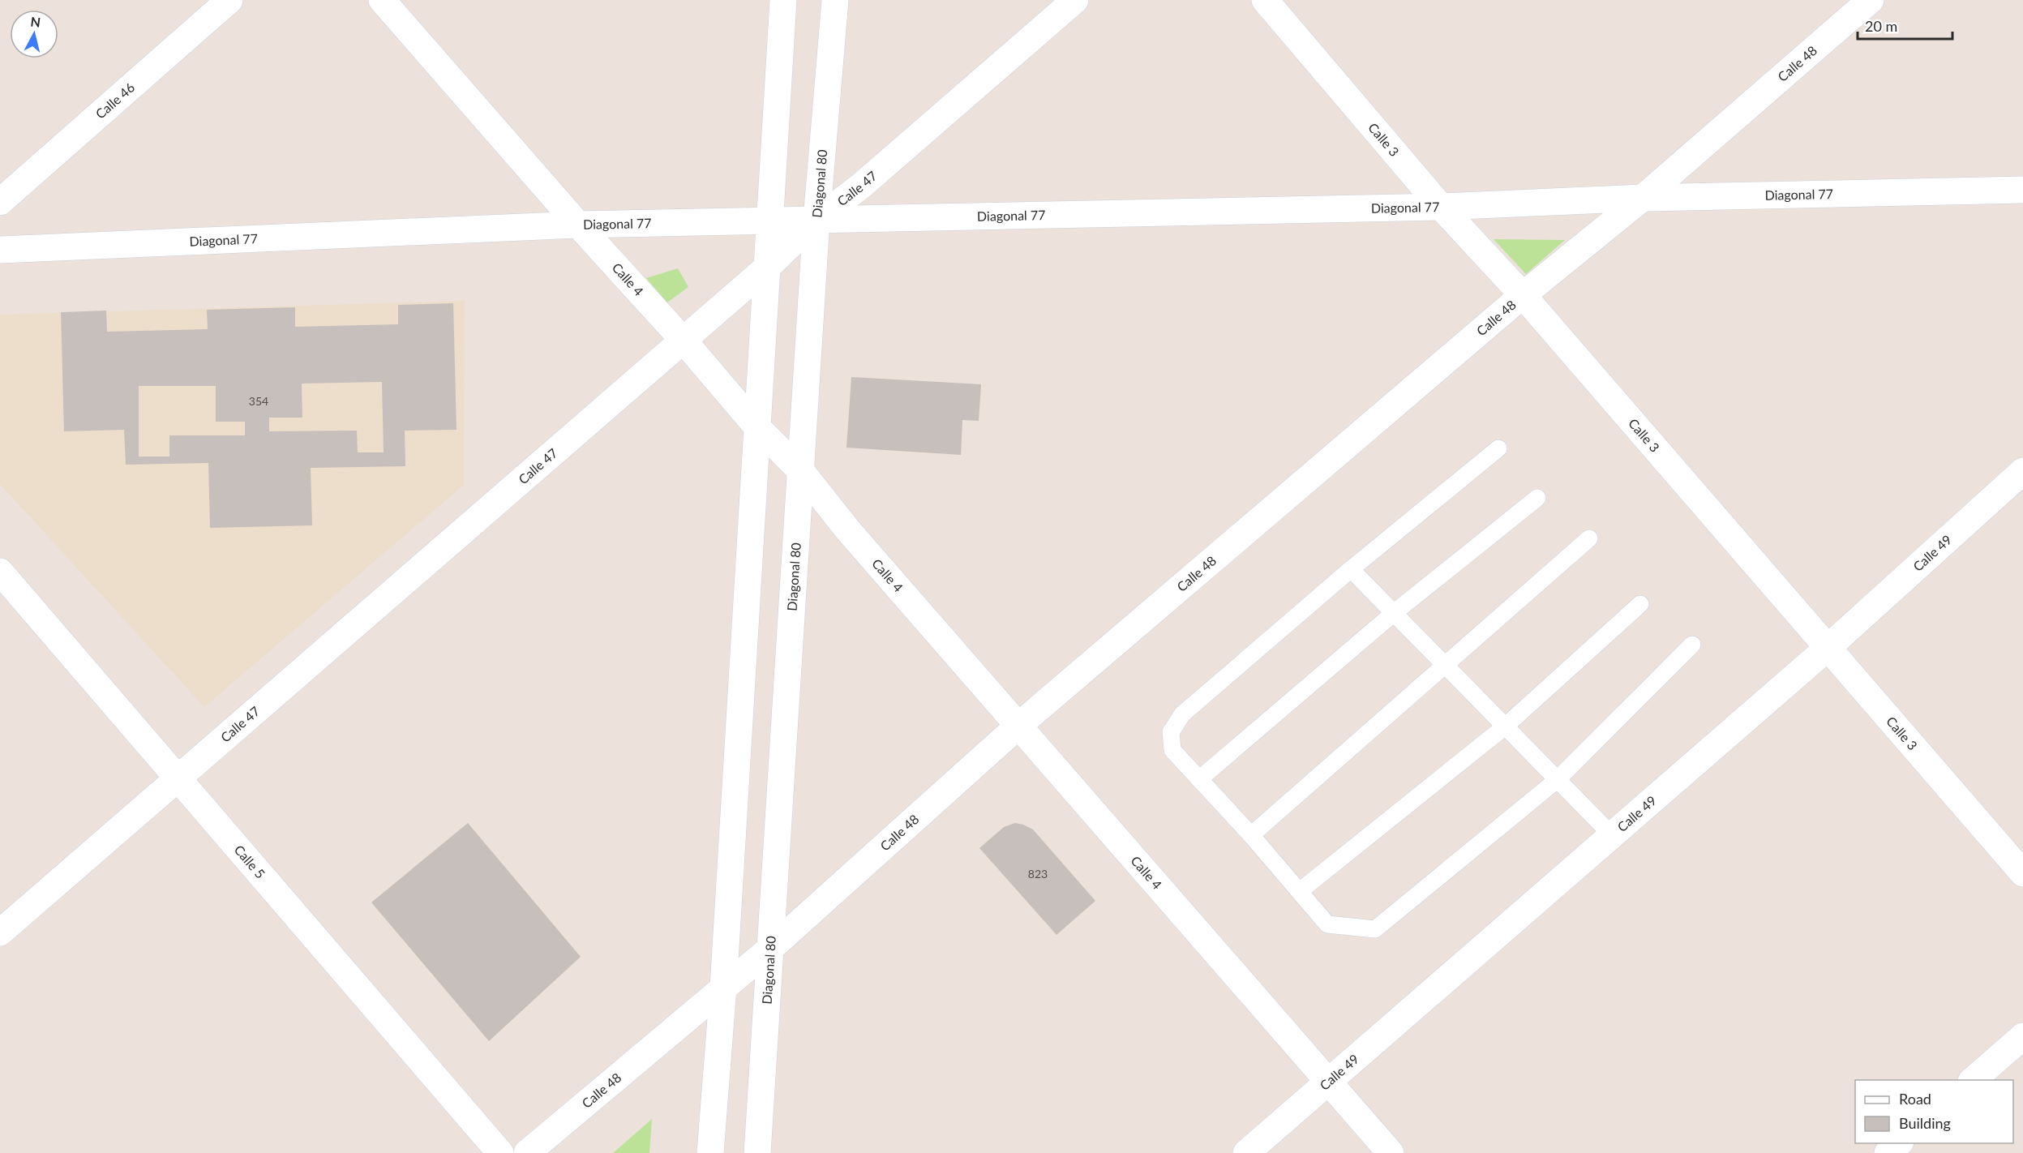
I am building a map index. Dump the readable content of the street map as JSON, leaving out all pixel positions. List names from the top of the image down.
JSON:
{
  "streets": {
    "street": [
      "Calle 48",
      "Calle 46",
      "Calle 3",
      "Diagonal 80",
      "Calle 47",
      "Diagonal 77",
      "Calle 4",
      "Calle 49",
      "Calle 5"
    ]
  },
  "crossings": [
    ["Calle 48", "Calle 3"],
    ["Calle 48", "Diagonal 80"],
    ["Calle 48", "Diagonal 77"],
    ["Calle 48", "Calle 4"],
    ["Calle 3", "Diagonal 77"],
    ["Calle 3", "Calle 49"],
    ["Diagonal 80", "Calle 47"],
    ["Diagonal 80", "Diagonal 77"],
    ["Diagonal 80", "Calle 4"],
    ["Calle 47", "Diagonal 77"],
    ["Calle 47", "Calle 4"],
    ["Calle 47", "Calle 5"],
    ["Diagonal 77", "Calle 4"],
    ["Calle 4", "Calle 49"]
  ],
  "house_numbers": ["354", "823"],
  "legend": ["Road", "Building"],
  "scale_bar": "20 m",
  "north": "top"
}
